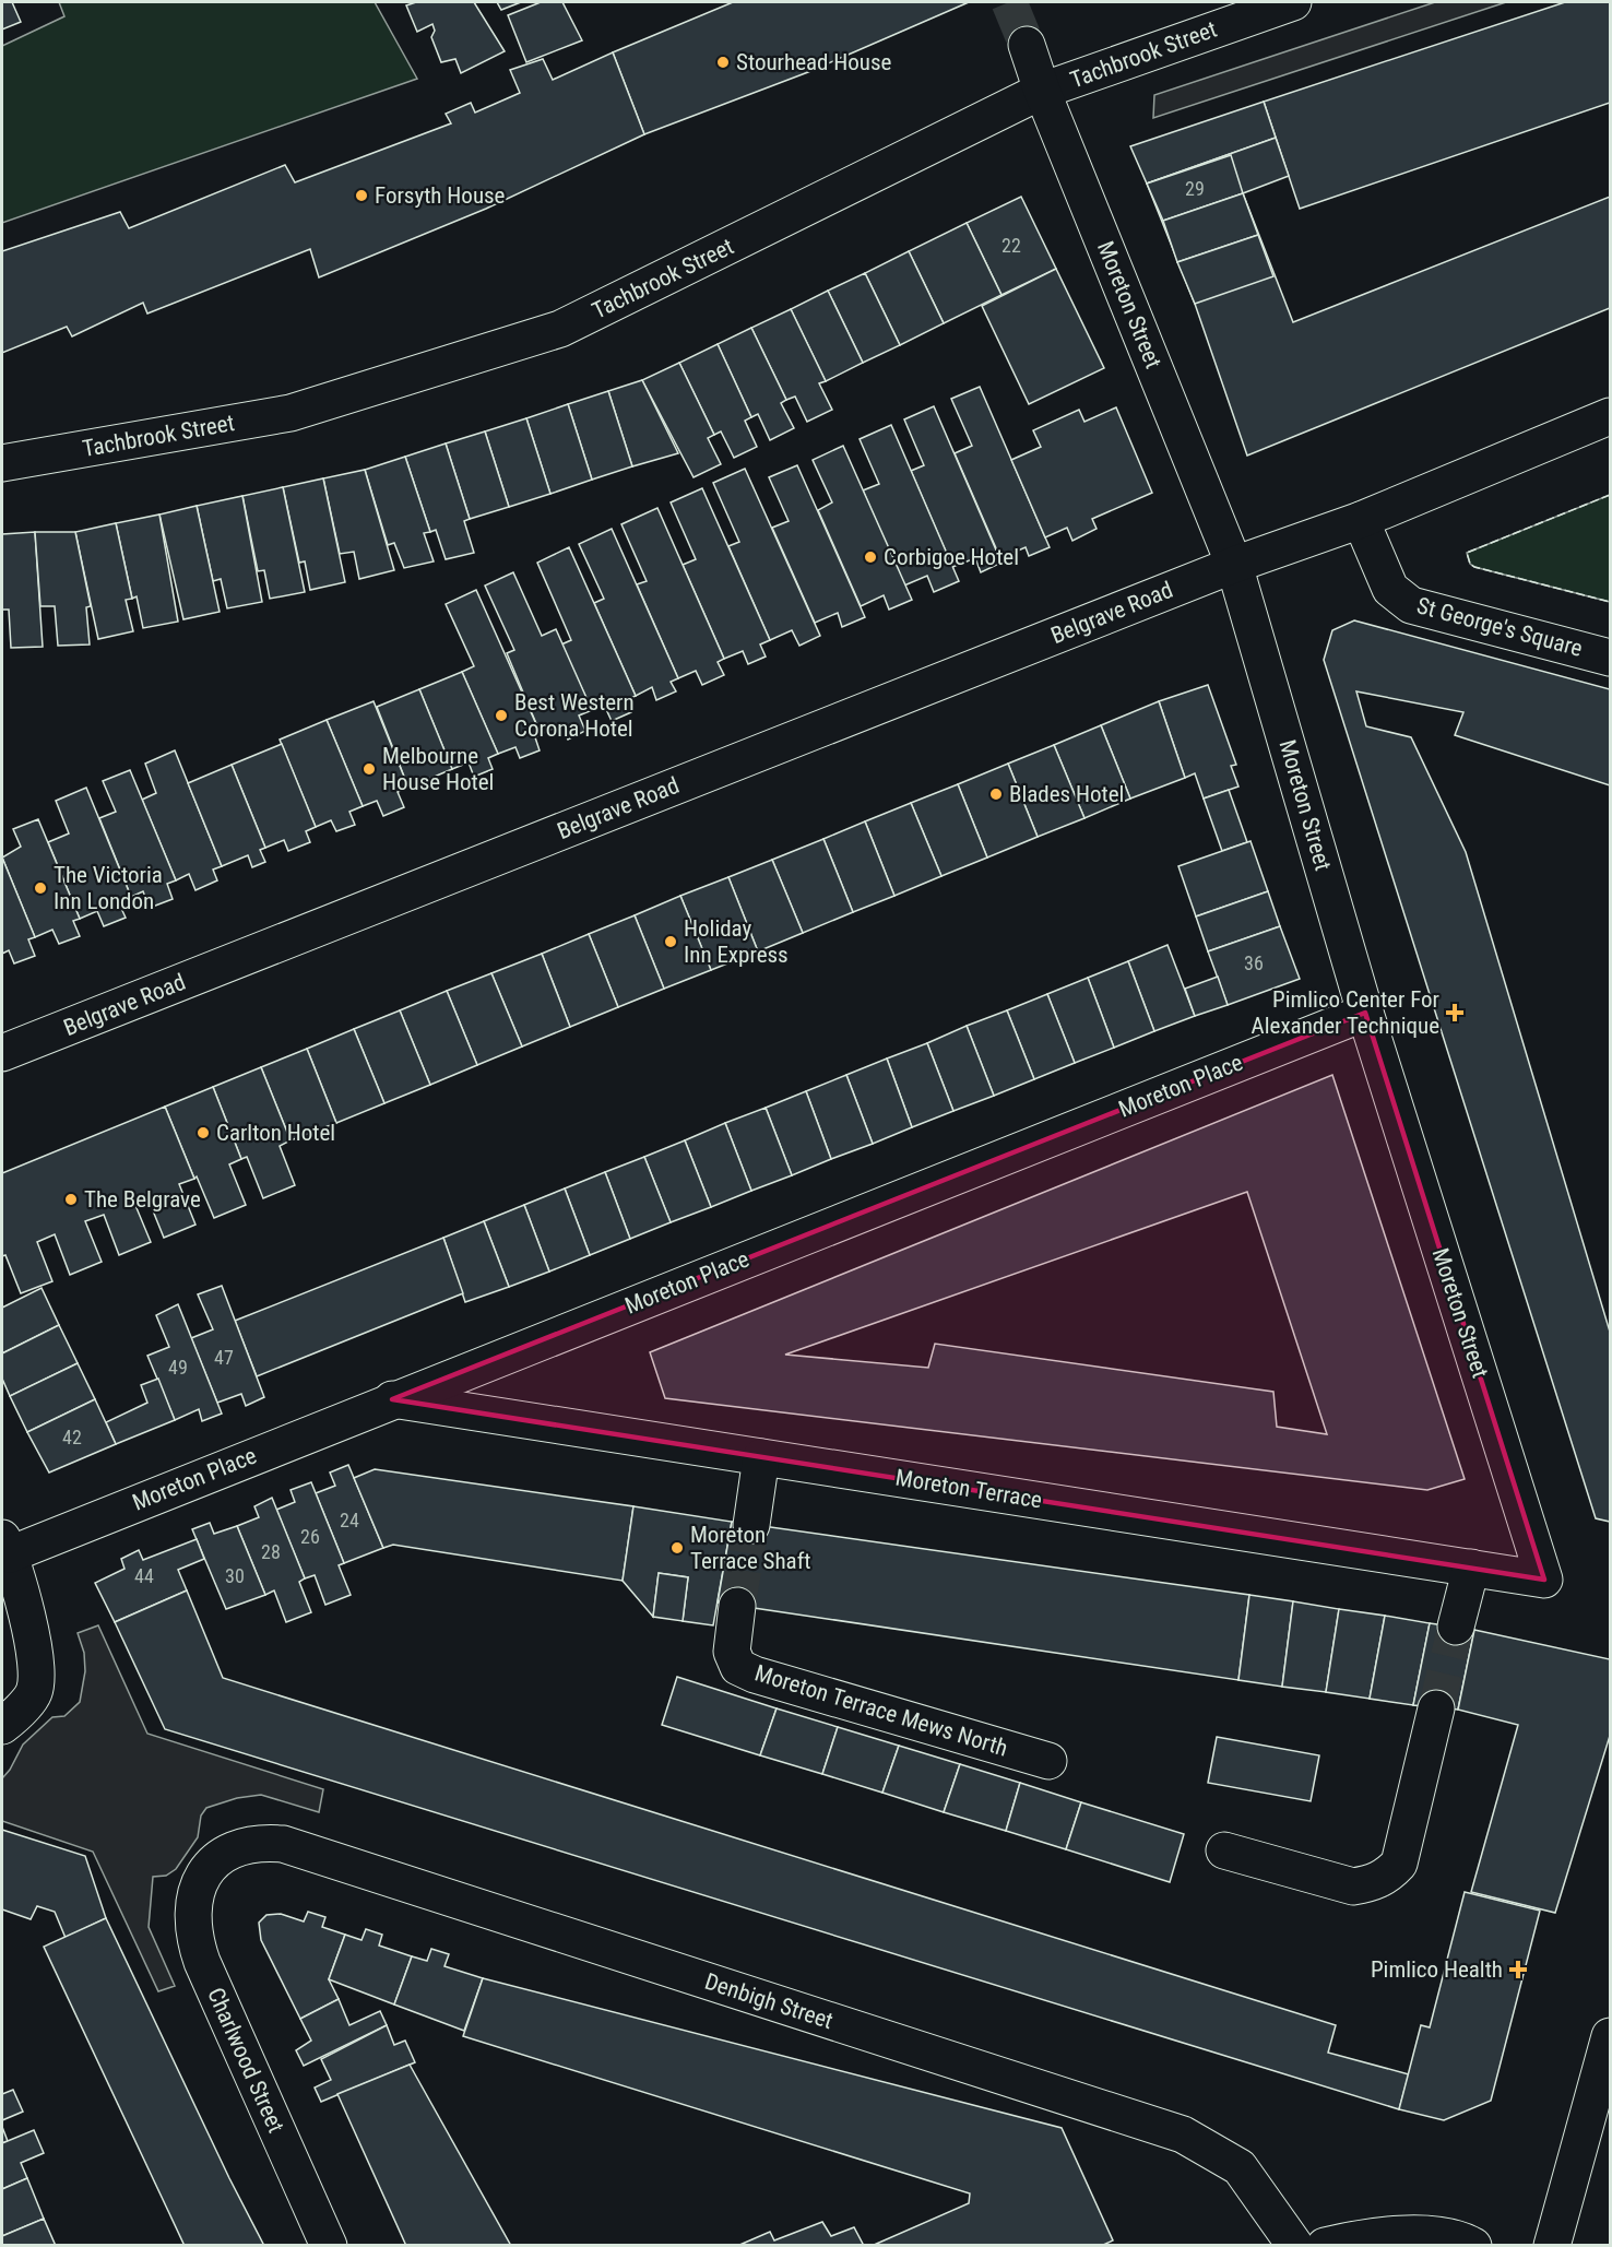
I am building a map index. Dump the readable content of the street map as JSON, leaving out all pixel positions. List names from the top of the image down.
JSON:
{
  "streets": {
    "street": [
      "Tachbrook Street",
      "Moreton Street",
      "Belgrave Road",
      "St George's Square",
      "Moreton Place",
      "Moreton Terrace",
      "Moreton Terrace Mews North",
      "Denbigh Street",
      "Charlwood Street"
    ]
  },
  "crossings": [
    ["Tachbrook Street", "Moreton Street"],
    ["Moreton Street", "Belgrave Road"],
    ["Moreton Street", "Moreton Place"],
    ["Moreton Street", "Moreton Terrace"],
    ["Moreton Place", "Moreton Terrace"],
    ["Denbigh Street", "Charlwood Street"]
  ],
  "places": {
    "other": [
      "Stourhead House",
      "Forsyth House",
      "Corbigoe Hotel",
      "Best Western Corona Hotel",
      "Melbourne House Hotel",
      "Blades Hotel",
      "The Victoria Inn London",
      "Holiday Inn Express",
      "Carlton Hotel",
      "The Belgrave",
      "Moreton Terrace Shaft"
    ],
    "health": ["Pimlico Center For Alexander Technique", "Pimlico Health"]
  },
  "house_numbers": [
    "29",
    "22",
    "36",
    "47",
    "49",
    "42",
    "24",
    "26",
    "28",
    "44",
    "30"
  ]
}
